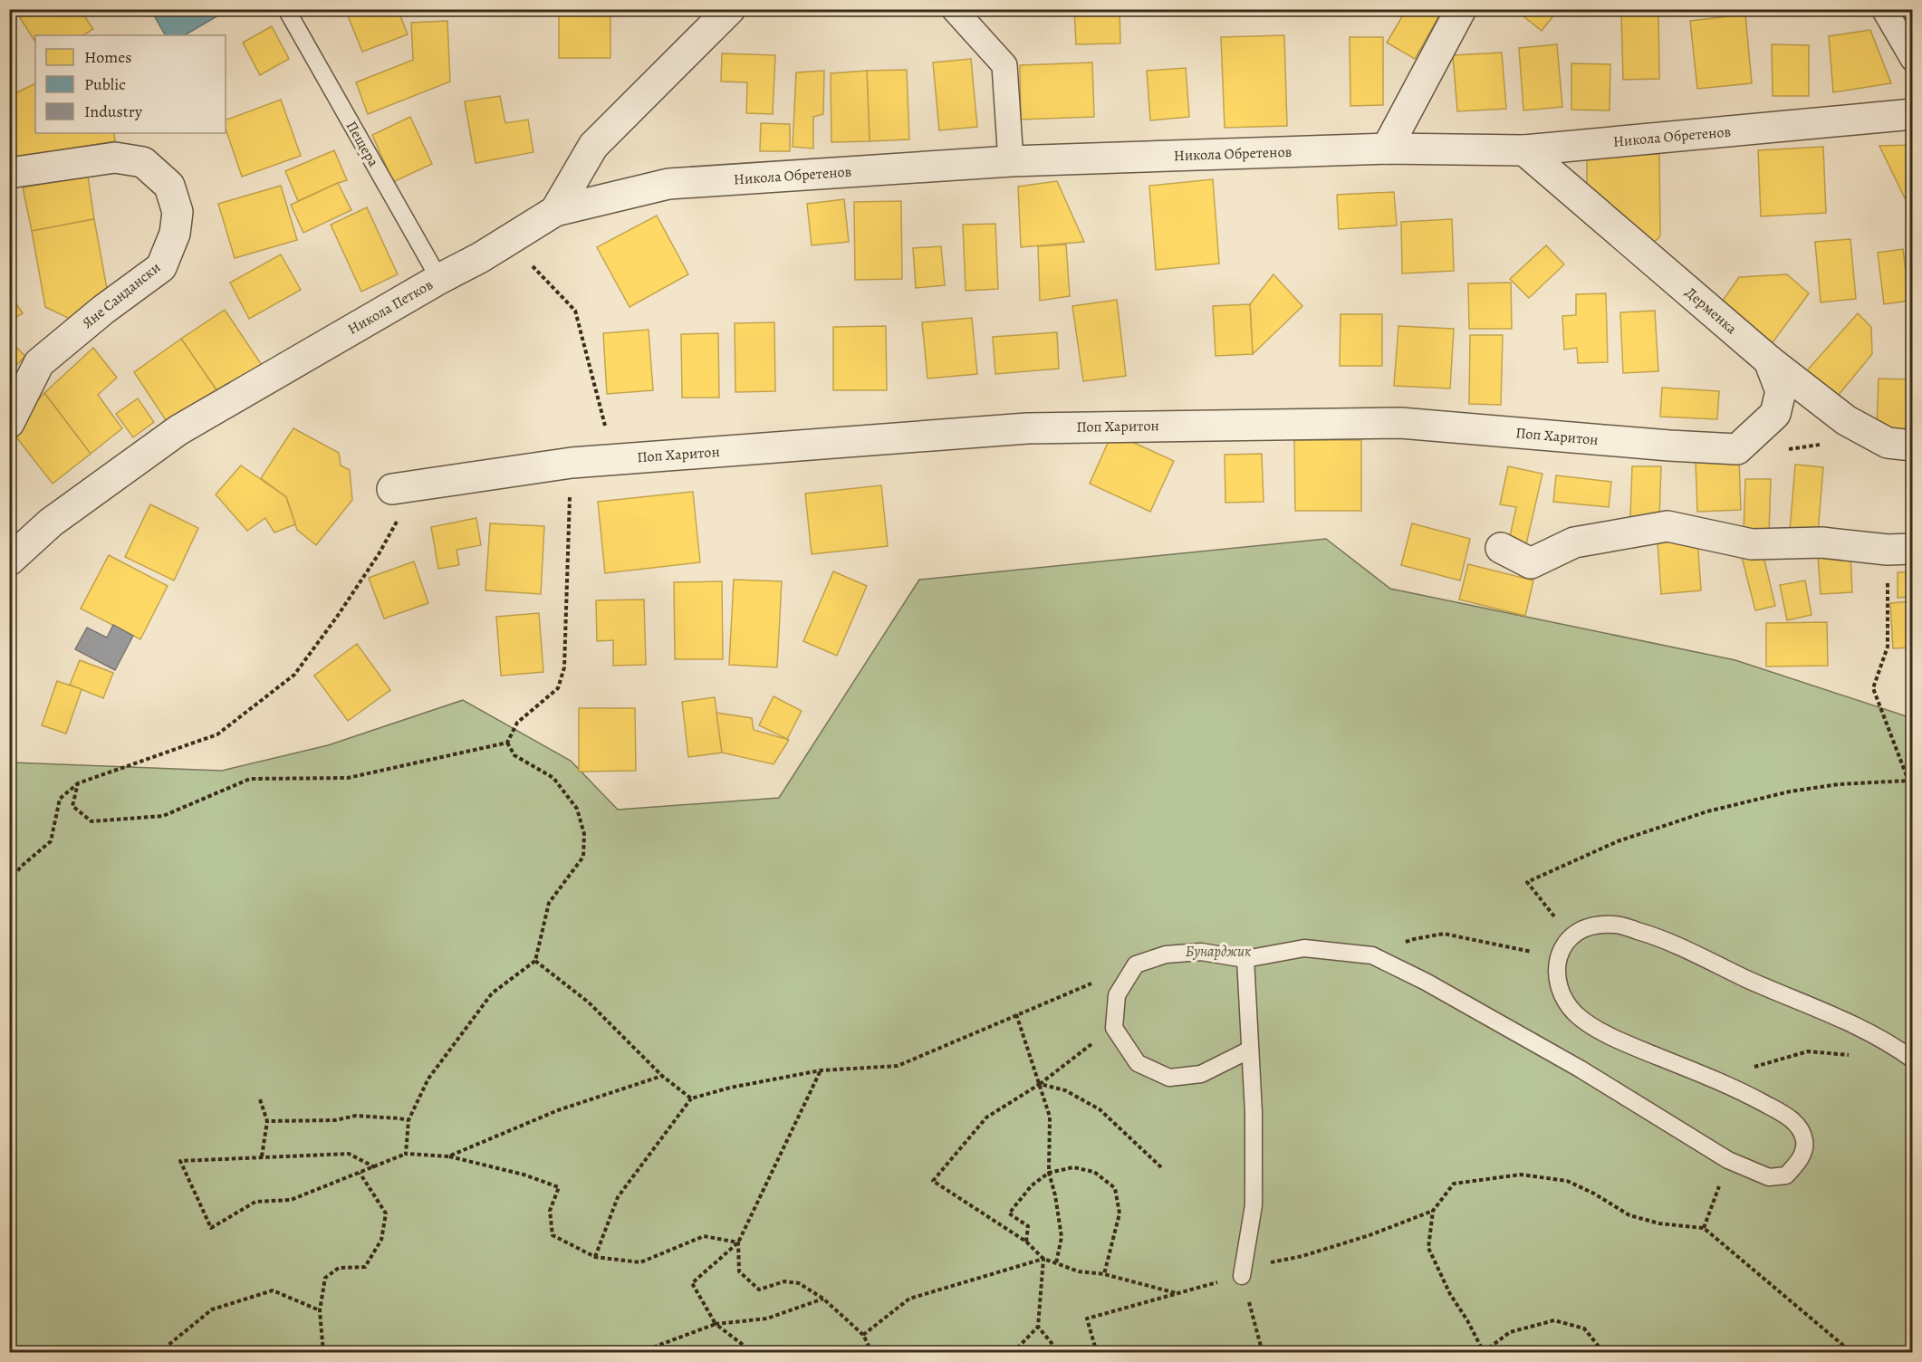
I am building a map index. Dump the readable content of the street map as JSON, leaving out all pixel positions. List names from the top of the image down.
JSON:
{
  "streets": {
    "street": [
      "Никола Обретенов",
      "Яне Сандански",
      "Никола Петков",
      "Дерменка",
      "Поп Харитон"
    ],
    "lane": ["Пещера"]
  },
  "crossings": [
    ["Никола Обретенов", "Никола Петков"],
    ["Никола Обретенов", "Дерменка"],
    ["Пещера", "Никола Петков"],
    ["Дерменка", "Поп Харитон"]
  ],
  "parks": ["Бунарджик"],
  "legend": ["Homes", "Public", "Industry"]
}
